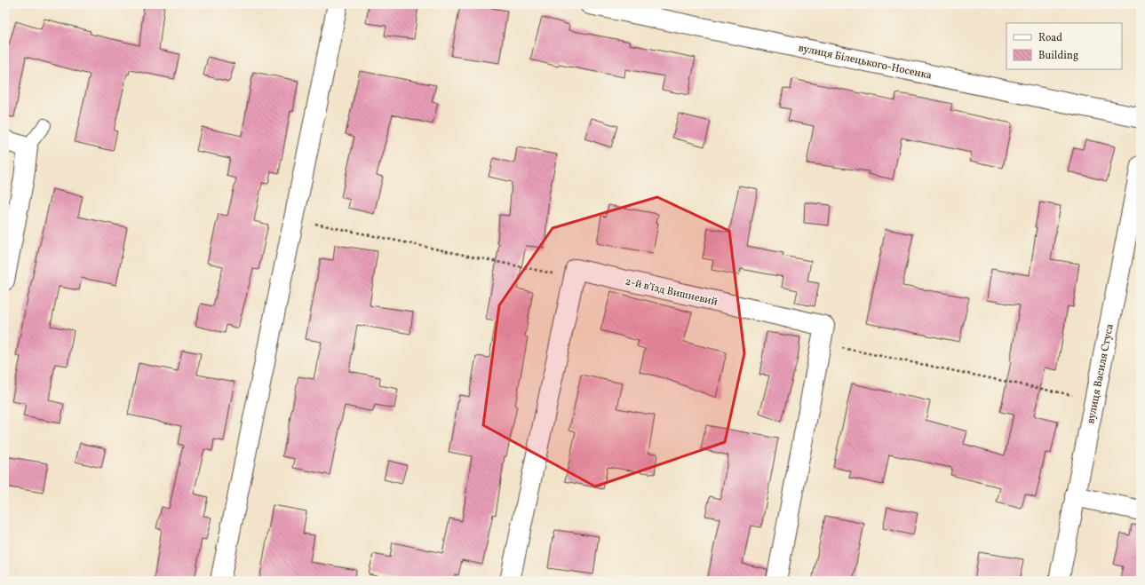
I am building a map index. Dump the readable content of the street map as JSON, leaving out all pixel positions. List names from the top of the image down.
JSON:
{
  "streets": {
    "street": ["вулиця Білецького-Носенка", "2-й вʼїзд Вишневий", "вулиця Василя Стуса"]
  },
  "legend": ["Road", "Building"]
}
